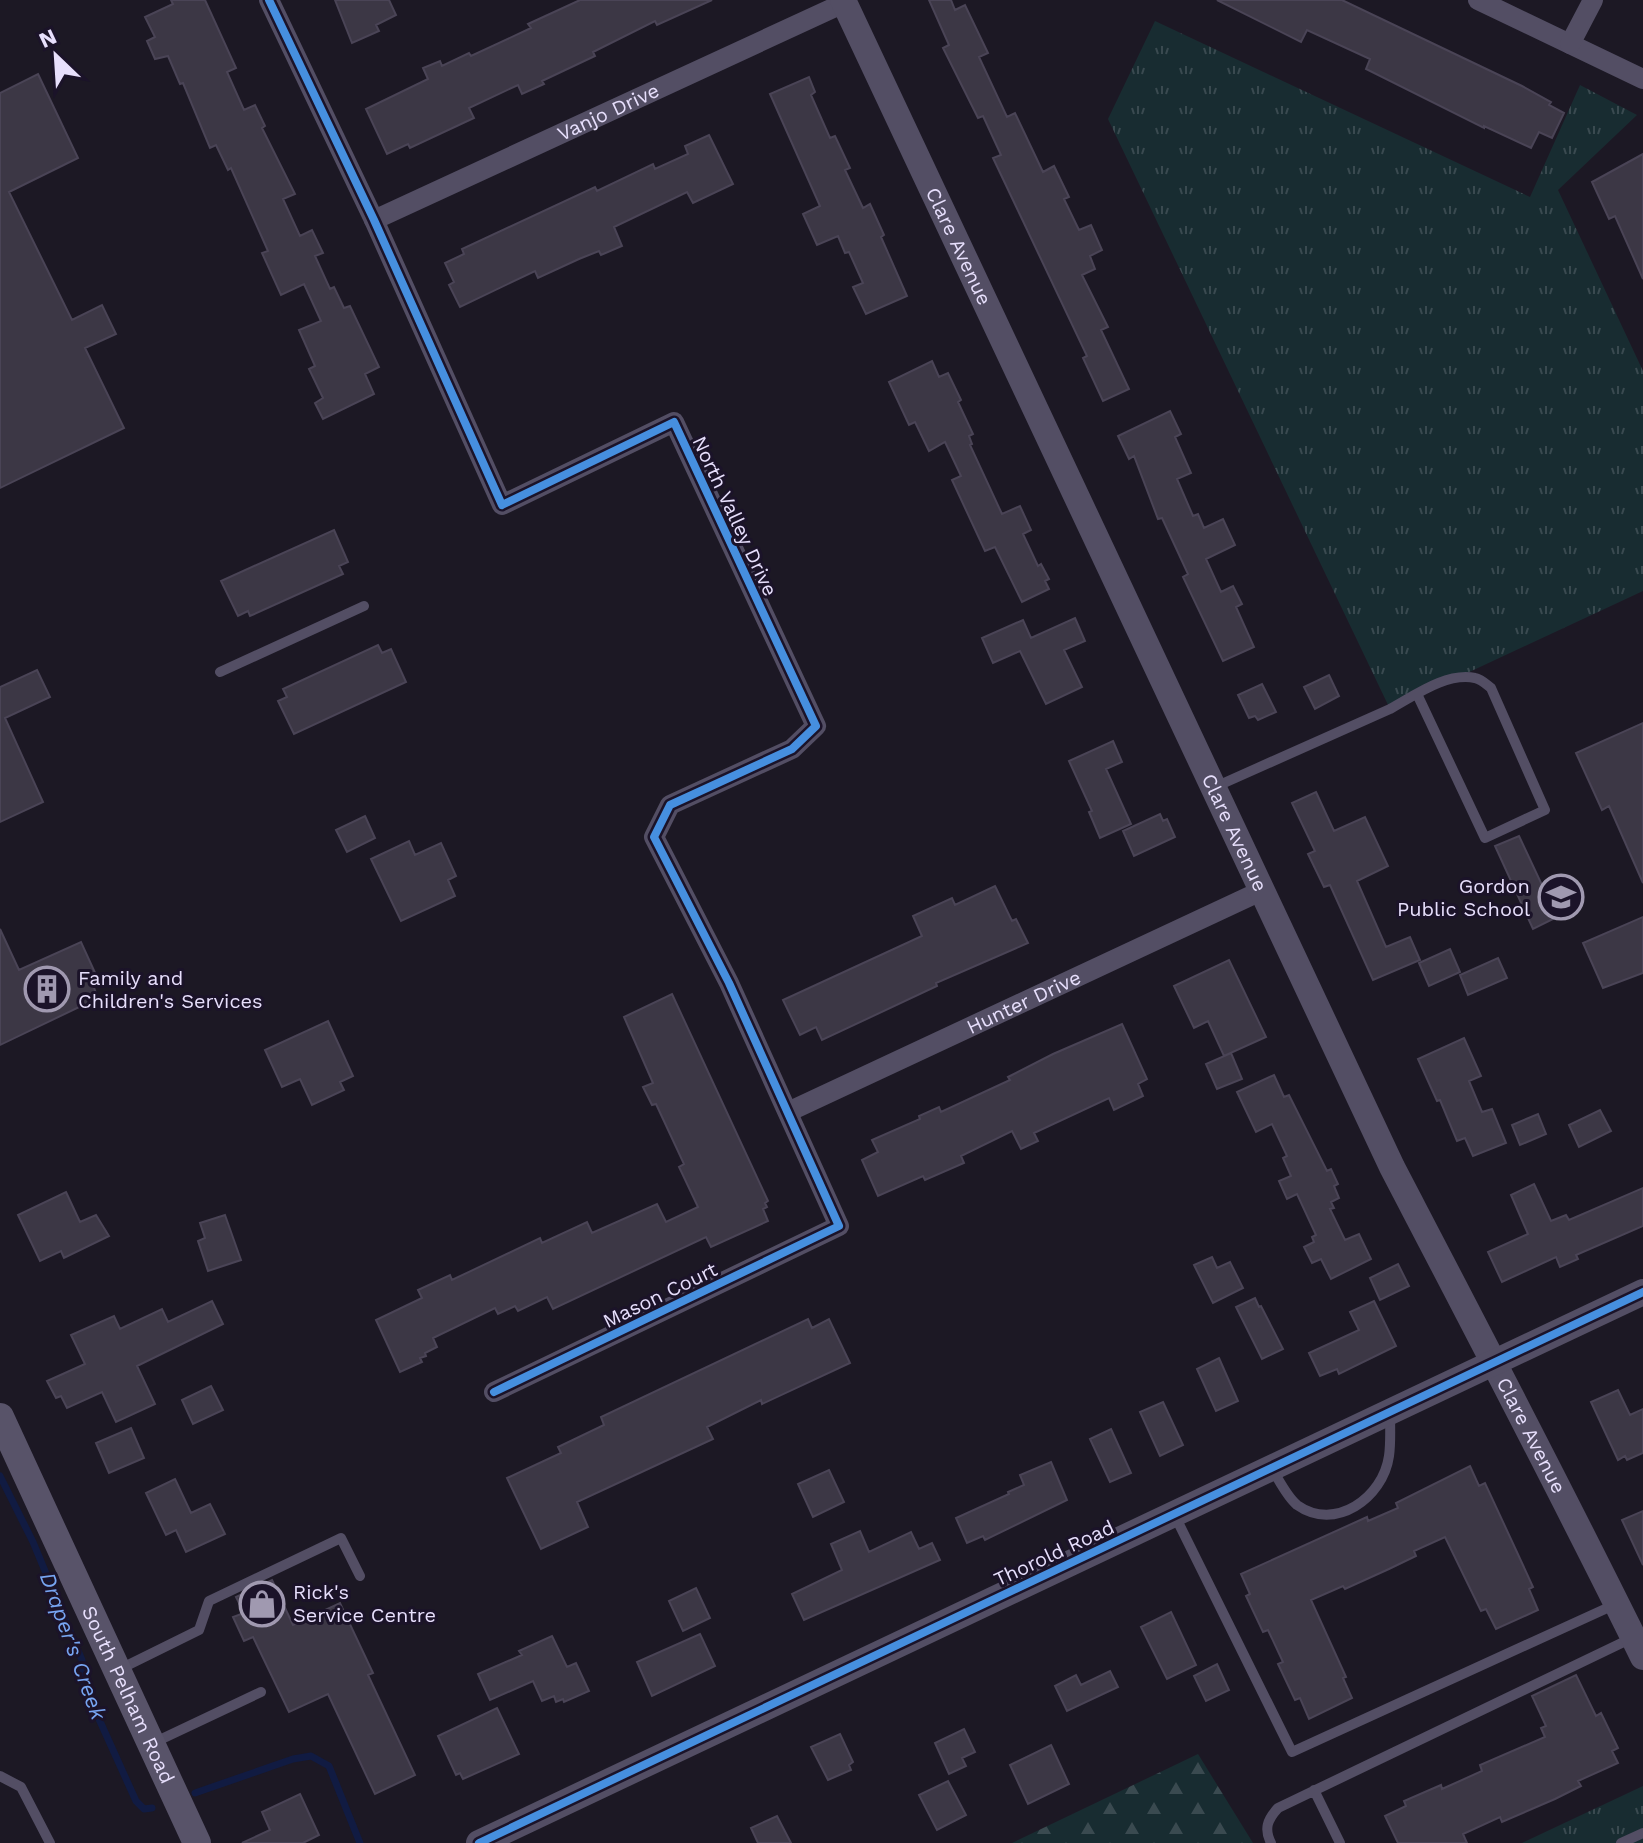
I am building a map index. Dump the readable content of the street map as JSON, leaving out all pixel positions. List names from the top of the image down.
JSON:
{
  "streets": {
    "main road": ["South Pelham Road"],
    "street": [
      "Vanjo Drive",
      "Clare Avenue",
      "North Valley Drive",
      "Hunter Drive",
      "Mason Court",
      "Thorold Road"
    ]
  },
  "crossings": [
    ["Vanjo Drive", "Clare Avenue"],
    ["Vanjo Drive", "North Valley Drive"],
    ["Clare Avenue", "Hunter Drive"],
    ["Clare Avenue", "Thorold Road"],
    ["North Valley Drive", "Hunter Drive"],
    ["North Valley Drive", "Mason Court"]
  ],
  "water": ["Draper's Creek"],
  "places": {
    "school or university": ["Gordon Public School"],
    "building": ["Family and Children's Services"],
    "shop": ["Rick's Service Centre"]
  },
  "north": "top left"
}
